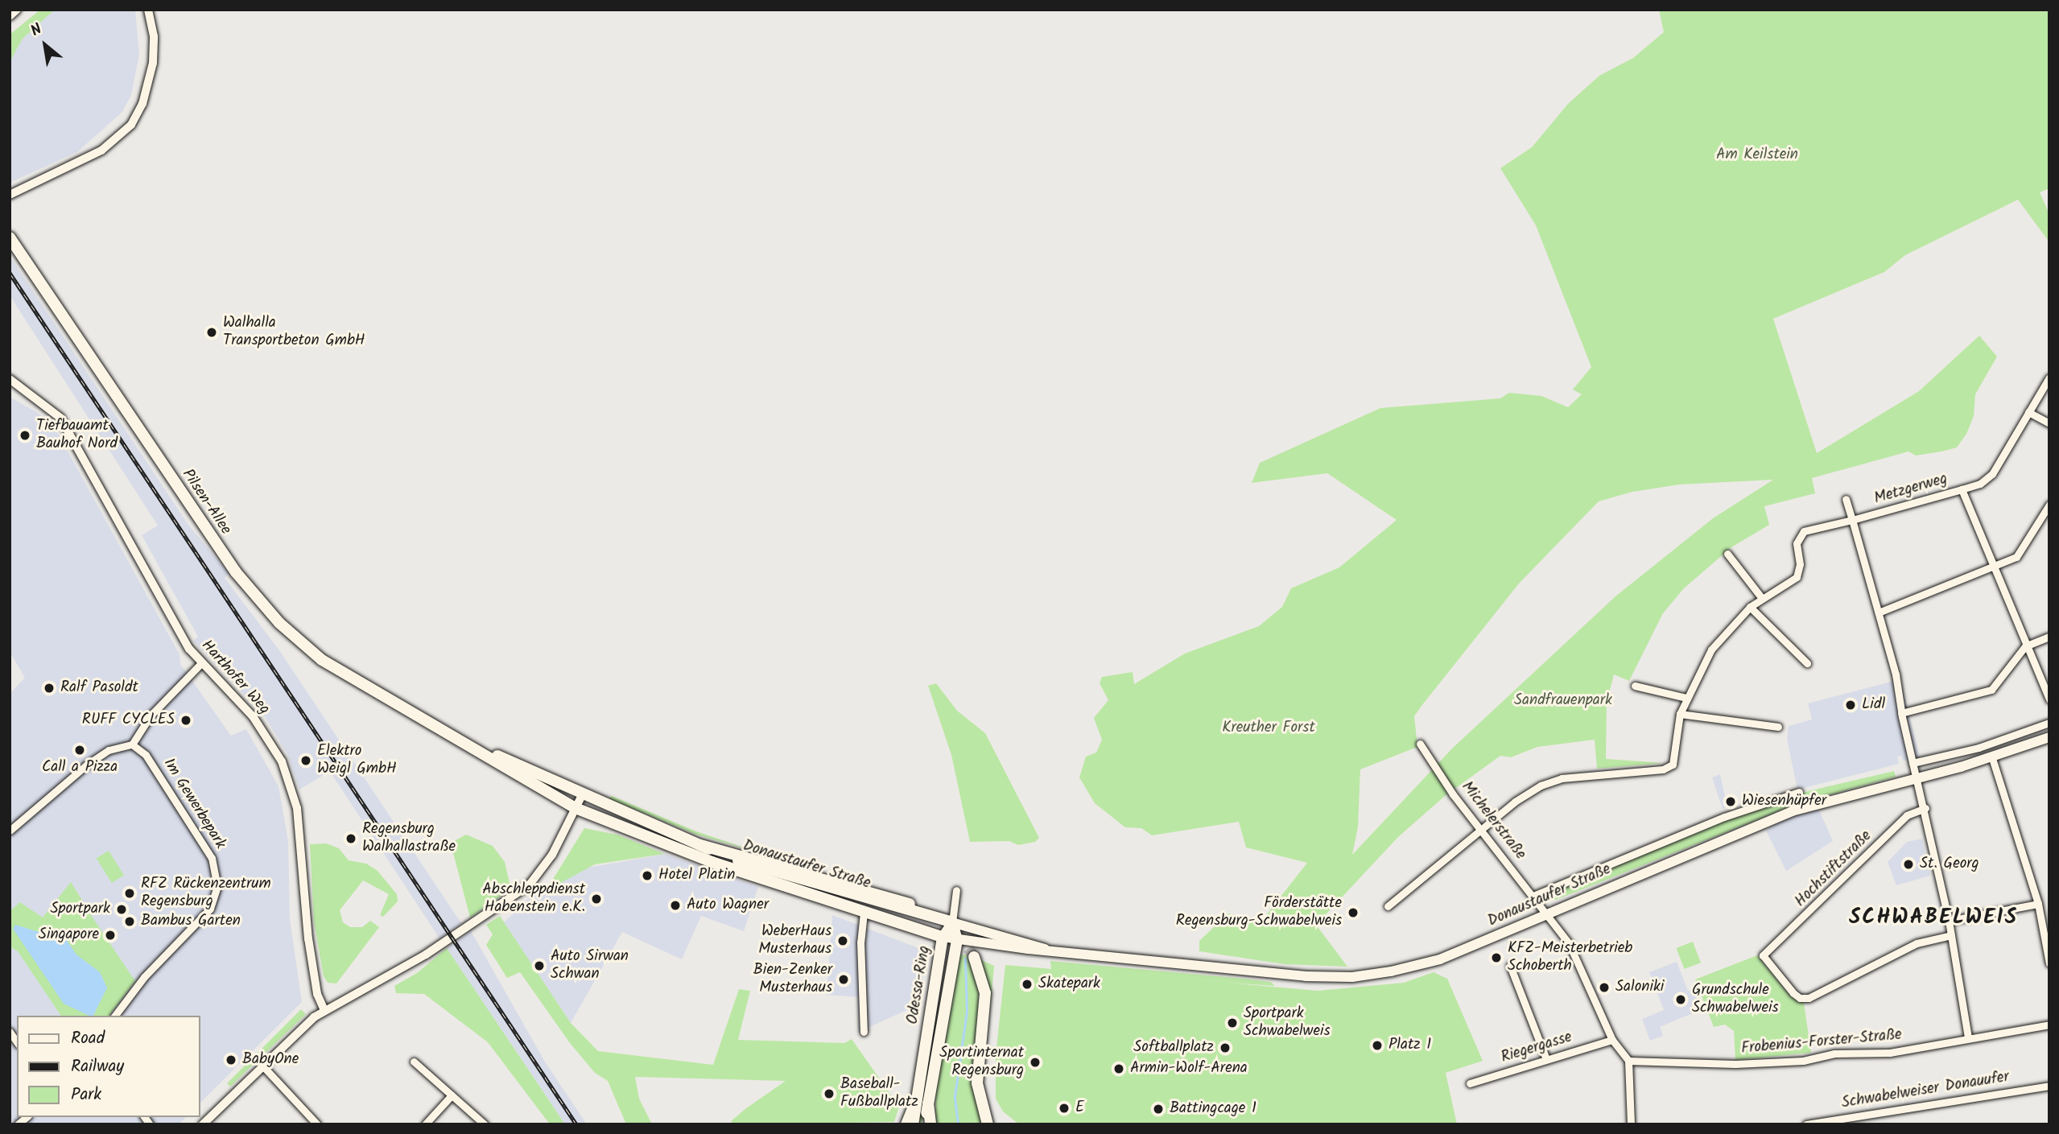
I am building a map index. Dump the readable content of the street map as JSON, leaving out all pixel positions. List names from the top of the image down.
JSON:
{
  "streets": {
    "main road": ["Pilsen-Allee", "Donaustaufer Straße", "Odessa-Ring"],
    "street": [
      "Metzgerweg",
      "Harthofer Weg",
      "Im Gewerbepark",
      "Michelerstraße",
      "Hochstiftstraße",
      "Frobenius-Forster-Straße",
      "Riegergasse",
      "Schwabelweiser Donauufer"
    ]
  },
  "crossings": [
    ["Pilsen-Allee", "Donaustaufer Straße"],
    ["Michelerstraße", "Donaustaufer Straße"],
    ["Michelerstraße", "Frobenius-Forster-Straße"],
    ["Michelerstraße", "Riegergasse"],
    ["Donaustaufer Straße", "Odessa-Ring"]
  ],
  "districts": ["SCHWABELWEIS"],
  "parks": ["Am Keilstein", "Sandfrauenpark", "Kreuther Forst"],
  "places": [
    "Walhalla Transportbeton GmbH",
    "Tiefbauamt Bauhof Nord",
    "Ralf Pasoldt",
    "Lidl",
    "RUFF CYCLES",
    "Call a Pizza",
    "Elektro Weigl GmbH",
    "Wiesenhüpfer",
    "Regensburg Walhallastraße",
    "St. Georg",
    "Hotel Platin",
    "RFZ Rückenzentrum Regensburg",
    "Abschleppdienst Habenstein e.K.",
    "Auto Wagner",
    "Sportpark",
    "Förderstätte Regensburg-Schwabelweis",
    "Bambus Garten",
    "Singapore",
    "WeberHaus Musterhaus",
    "KFZ-Meisterbetrieb Schoberth",
    "Auto Sirwan Schwan",
    "Bien-Zenker Musterhaus",
    "Skatepark",
    "Saloniki",
    "Grundschule Schwabelweis",
    "Sportpark Schwabelweis",
    "Platz 1",
    "Softballplatz",
    "BabyOne",
    "Sportinternat Regensburg",
    "Armin-Wolf-Arena",
    "Baseball- Fußballplatz",
    "E",
    "Battingcage 1"
  ],
  "legend": ["Road", "Railway", "Park"],
  "north": "top left"
}
